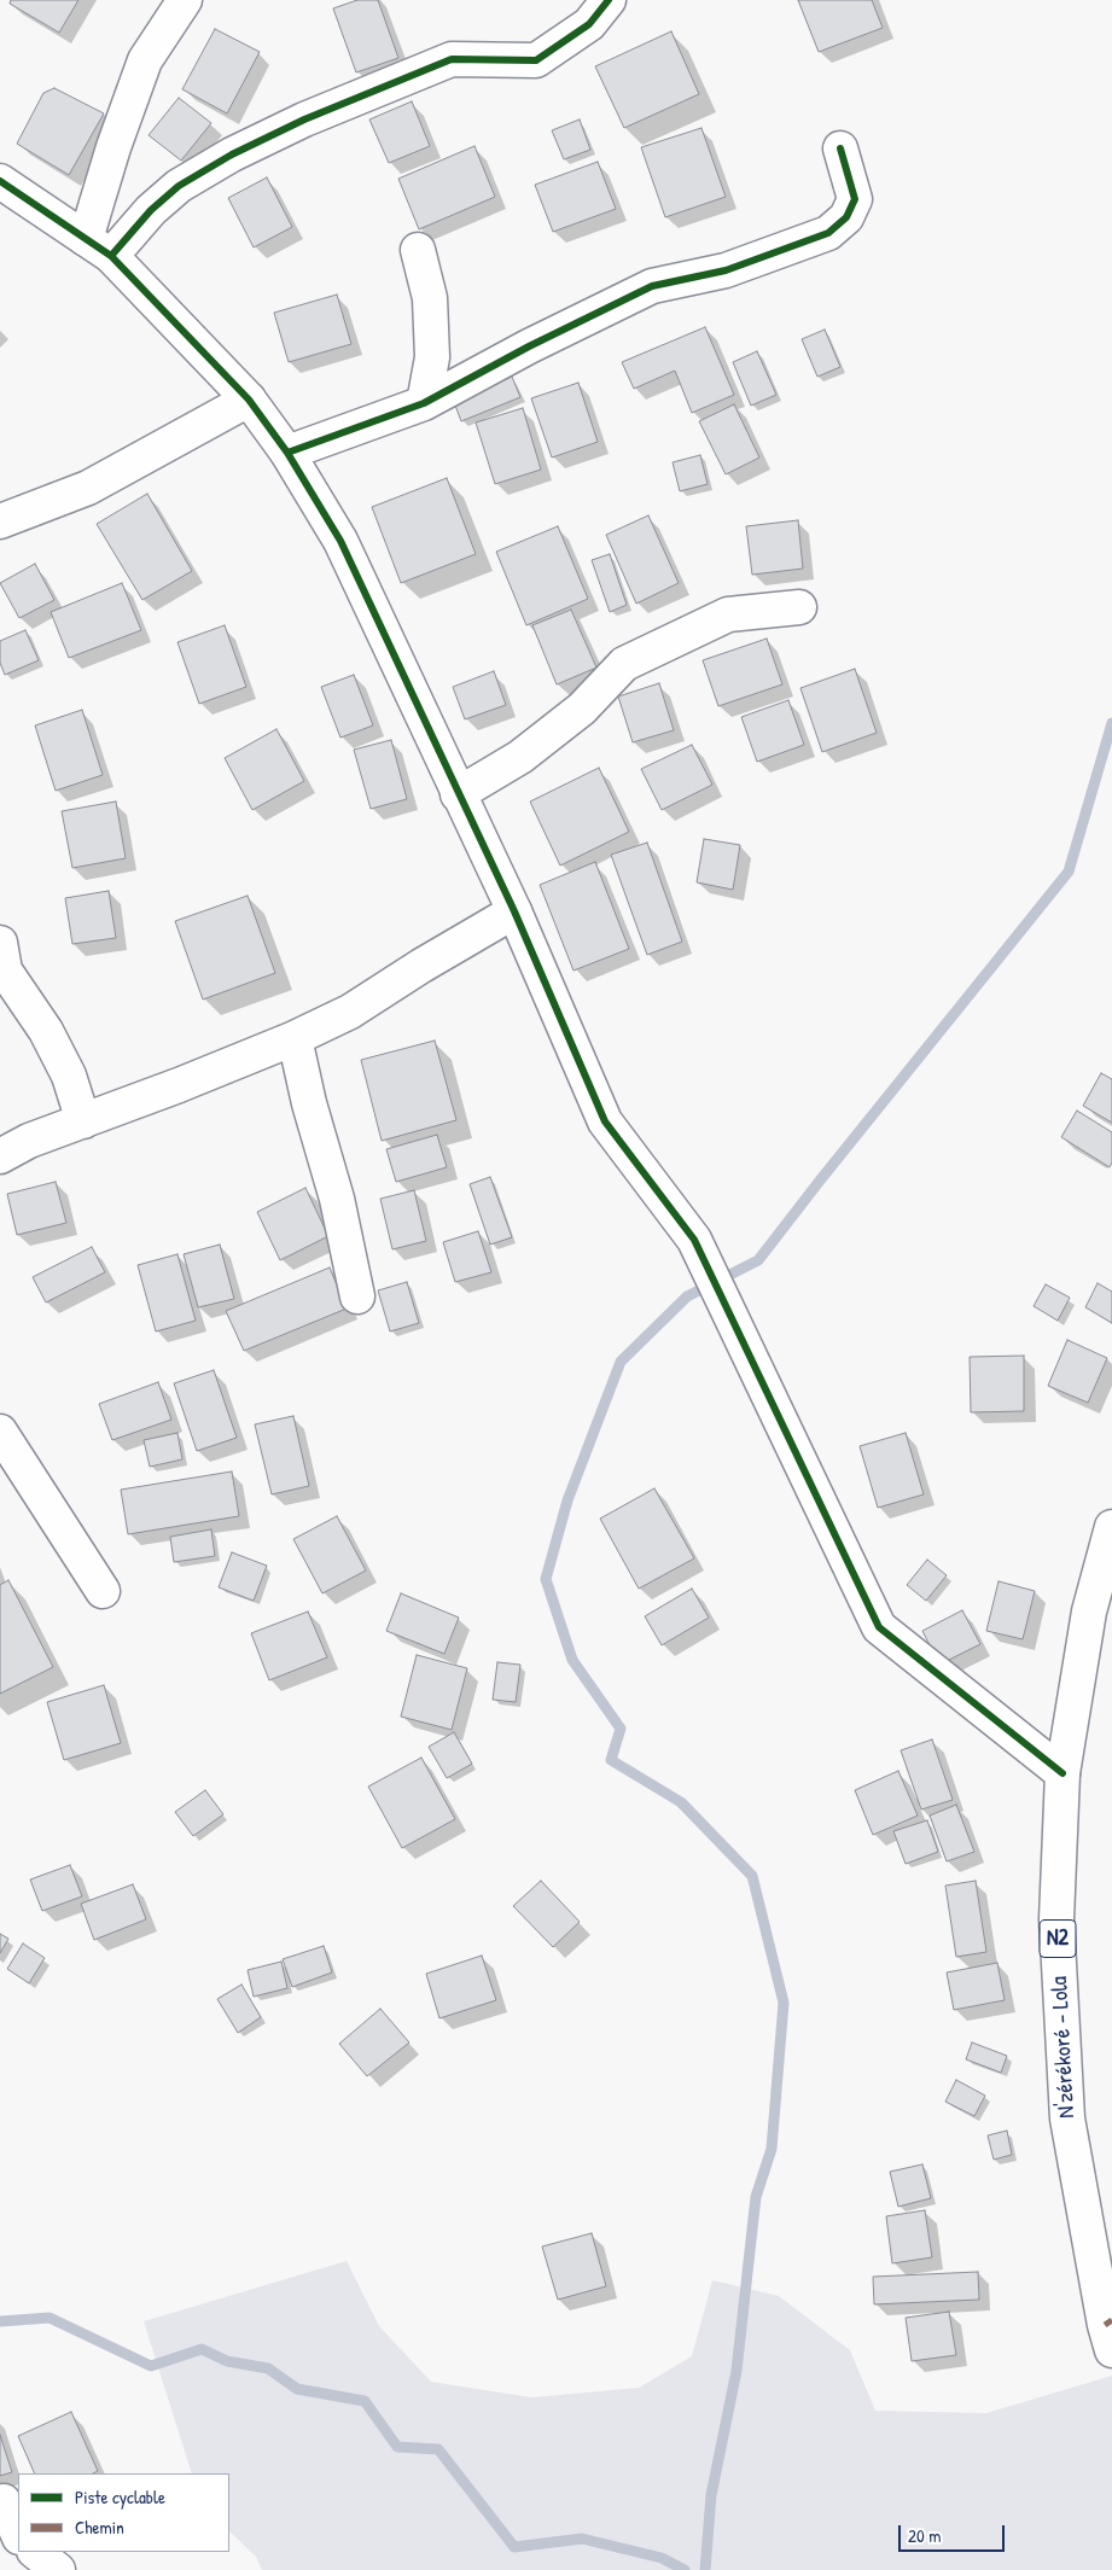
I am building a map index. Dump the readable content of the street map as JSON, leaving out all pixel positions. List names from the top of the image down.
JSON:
{
  "streets": {
    "main road": ["N2", "N'zérékoré - Lola"]
  },
  "legend": ["Piste cyclable", "Chemin"],
  "scale_bar": "20 m"
}
